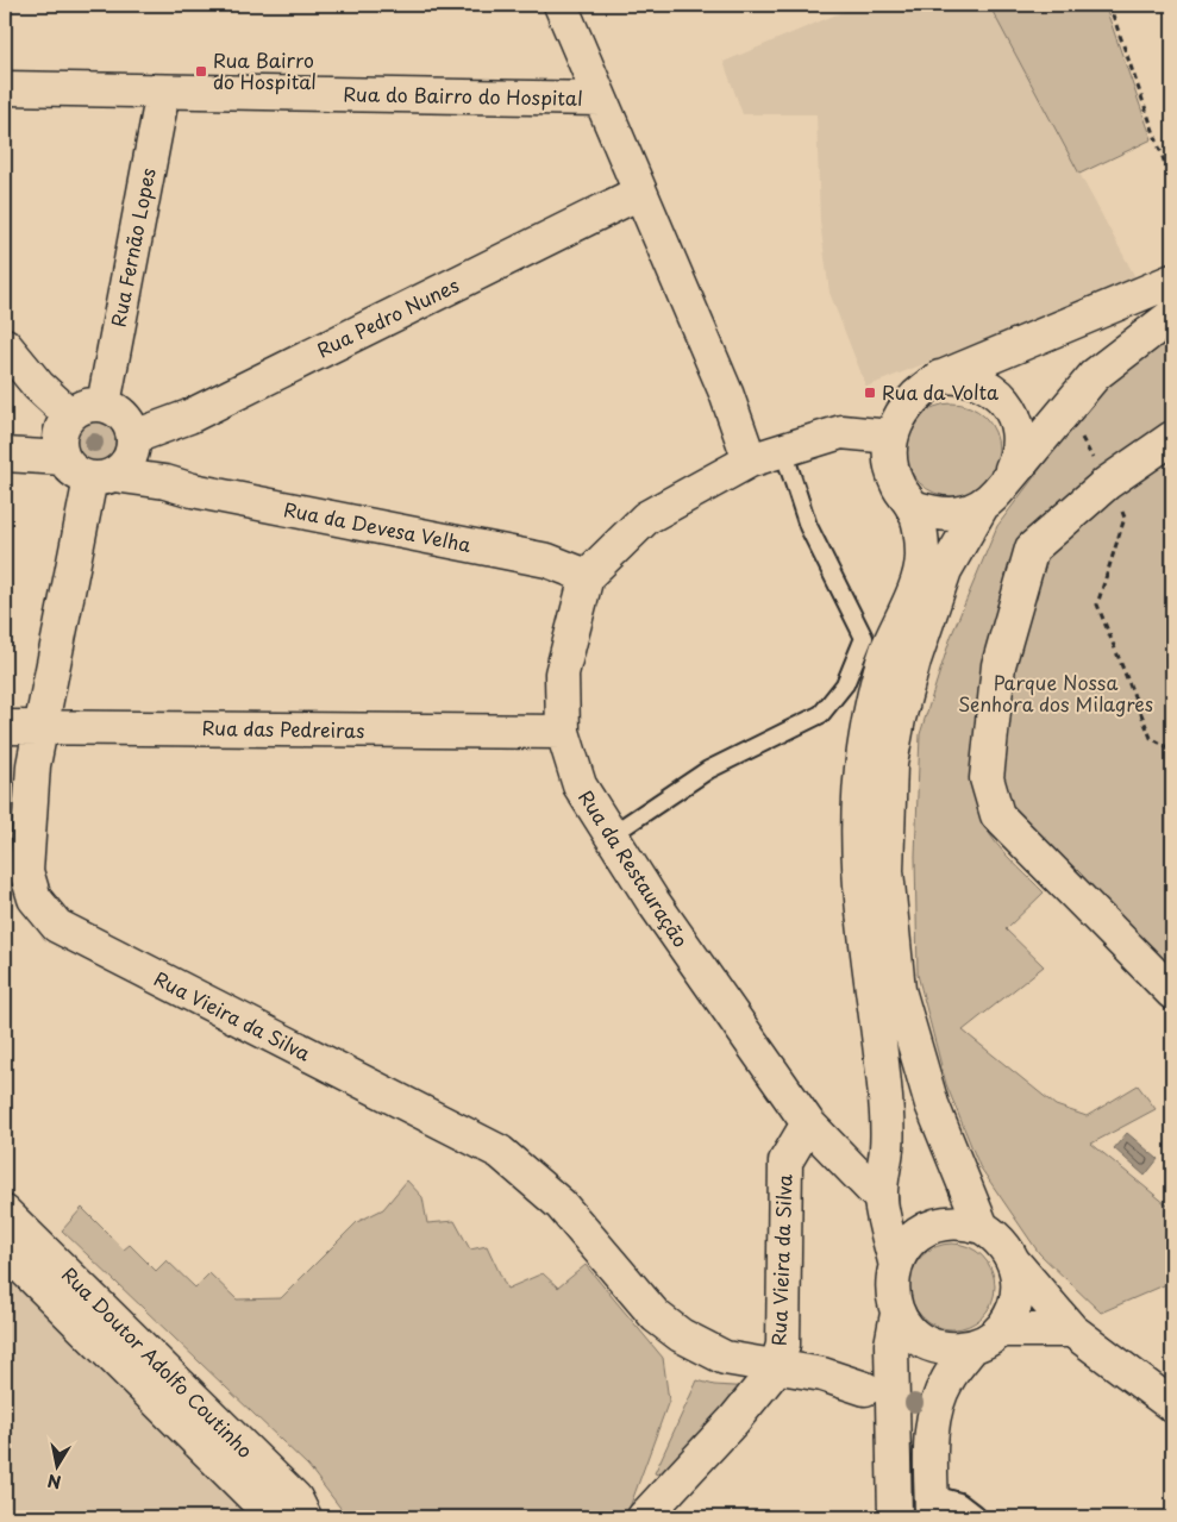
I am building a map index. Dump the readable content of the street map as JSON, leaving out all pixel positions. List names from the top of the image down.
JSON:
{
  "streets": {
    "street": [
      "Rua do Bairro do Hospital",
      "Rua Fernão Lopes",
      "Rua Pedro Nunes",
      "Rua da Devesa Velha",
      "Rua das Pedreiras",
      "Rua da Restauração",
      "Rua Vieira da Silva",
      "Rua Doutor Adolfo Coutinho"
    ]
  },
  "crossings": [
    ["Rua do Bairro do Hospital", "Rua Fernão Lopes"],
    ["Rua Fernão Lopes", "Rua Pedro Nunes"],
    ["Rua Fernão Lopes", "Rua da Devesa Velha"],
    ["Rua Fernão Lopes", "Rua Vieira da Silva"],
    ["Rua Pedro Nunes", "Rua da Devesa Velha"],
    ["Rua Pedro Nunes", "Rua Vieira da Silva"],
    ["Rua da Devesa Velha", "Rua da Restauração"],
    ["Rua da Devesa Velha", "Rua Vieira da Silva"],
    ["Rua das Pedreiras", "Rua da Restauração"],
    ["Rua das Pedreiras", "Rua Vieira da Silva"],
    ["Rua da Restauração", "Rua Vieira da Silva"]
  ],
  "parks": ["Parque Nossa Senhora dos Milagres"],
  "places": {
    "transit": ["Rua Bairro do Hospital", "Rua da Volta"]
  },
  "north": "bottom"
}
